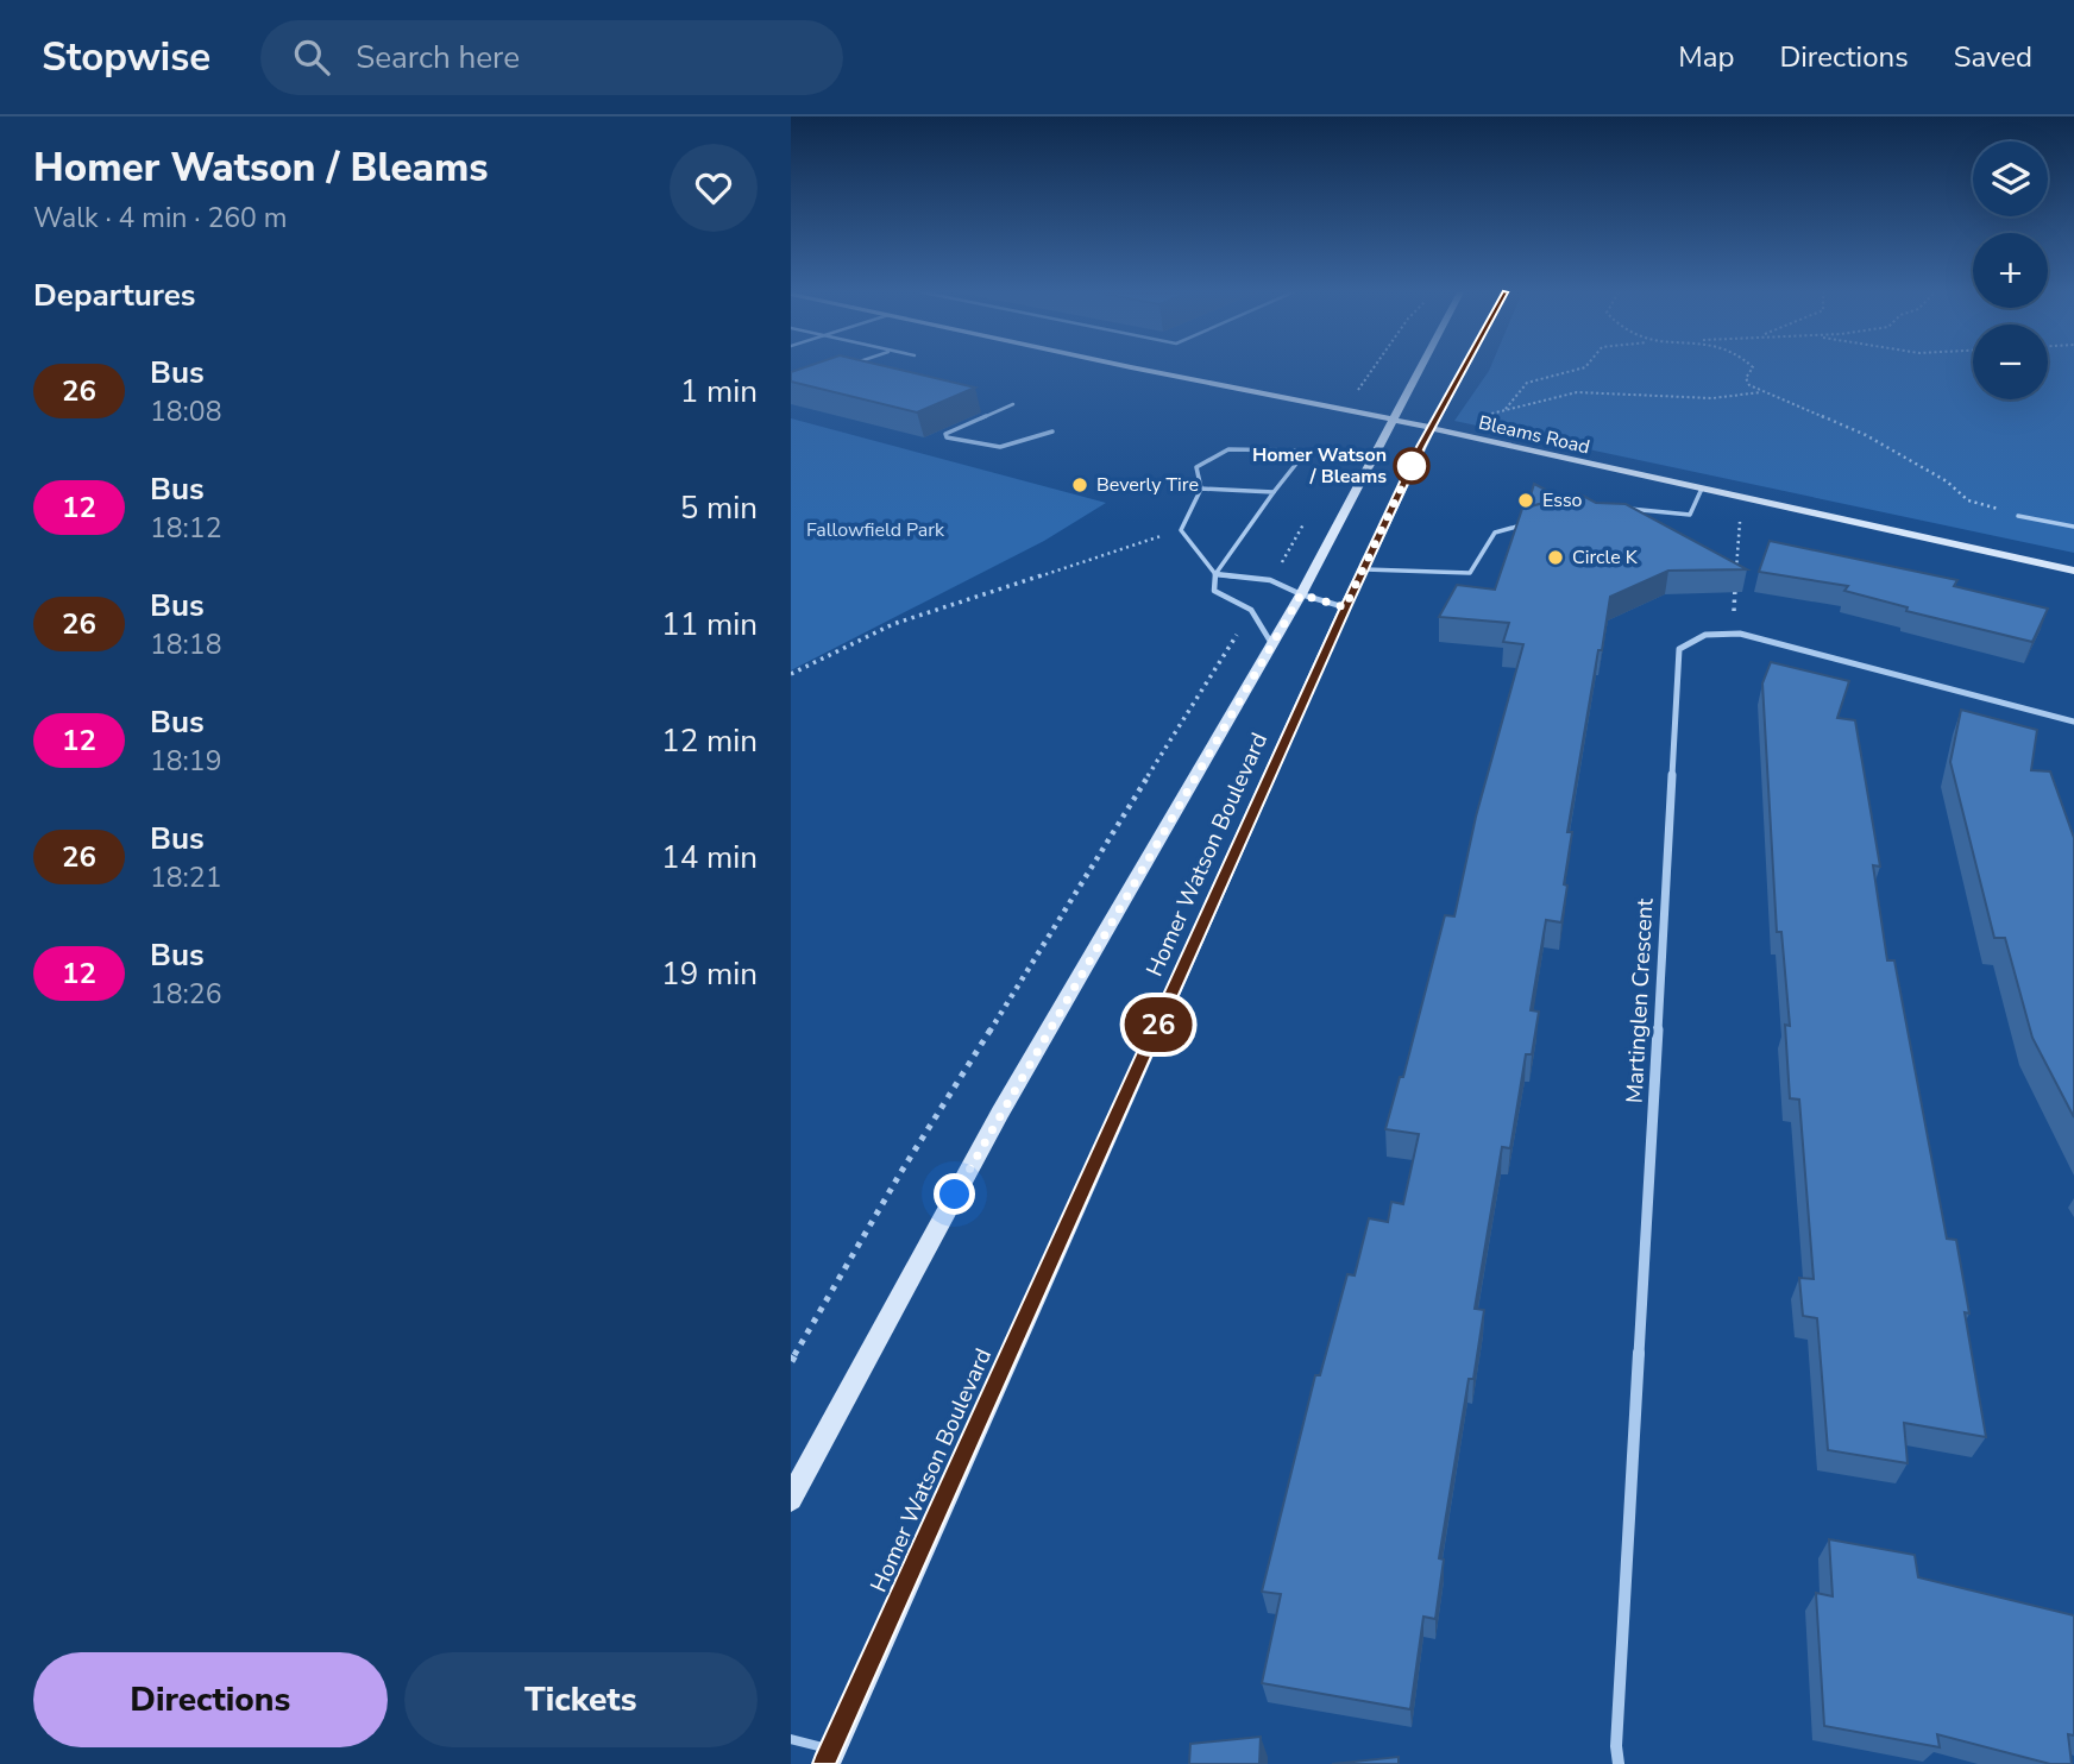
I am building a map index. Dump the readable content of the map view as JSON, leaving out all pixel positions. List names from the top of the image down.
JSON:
{
  "streets": {
    "main road": ["Bleams Road", "Homer Watson Boulevard"],
    "street": ["Martinglen Crescent"]
  },
  "crossings": [
    ["Bleams Road", "Homer Watson Boulevard"]
  ],
  "parks": ["Fallowfield Park"],
  "places": [
    "Homer Watson / Bleams",
    "Beverly Tire",
    "Esso",
    "Circle K"
  ],
  "lines": ["bus line 26"],
  "page": {
    "header": "Stopwise",
    "search": "Search here",
    "nav": ["Map", "Directions", "Saved"],
    "heading": [
      ["Homer Watson / Bleams", "Walk · 4 min · 260 m"],
      "Departures"
    ],
    "on_map": "26",
    "map_buttons": ["+", "−"],
    "list": [
      {
        "mark": "26",
        "name": "Bus",
        "note": "18:08",
        "value": "1 min"
      },
      {
        "mark": "12",
        "name": "Bus",
        "note": "18:12",
        "value": "5 min"
      },
      {
        "mark": "26",
        "name": "Bus",
        "note": "18:18",
        "value": "11 min"
      },
      {
        "mark": "12",
        "name": "Bus",
        "note": "18:19",
        "value": "12 min"
      },
      {
        "mark": "26",
        "name": "Bus",
        "note": "18:21",
        "value": "14 min"
      },
      {
        "mark": "12",
        "name": "Bus",
        "note": "18:26",
        "value": "19 min"
      }
    ],
    "buttons": ["Directions", "Tickets"]
  }
}
